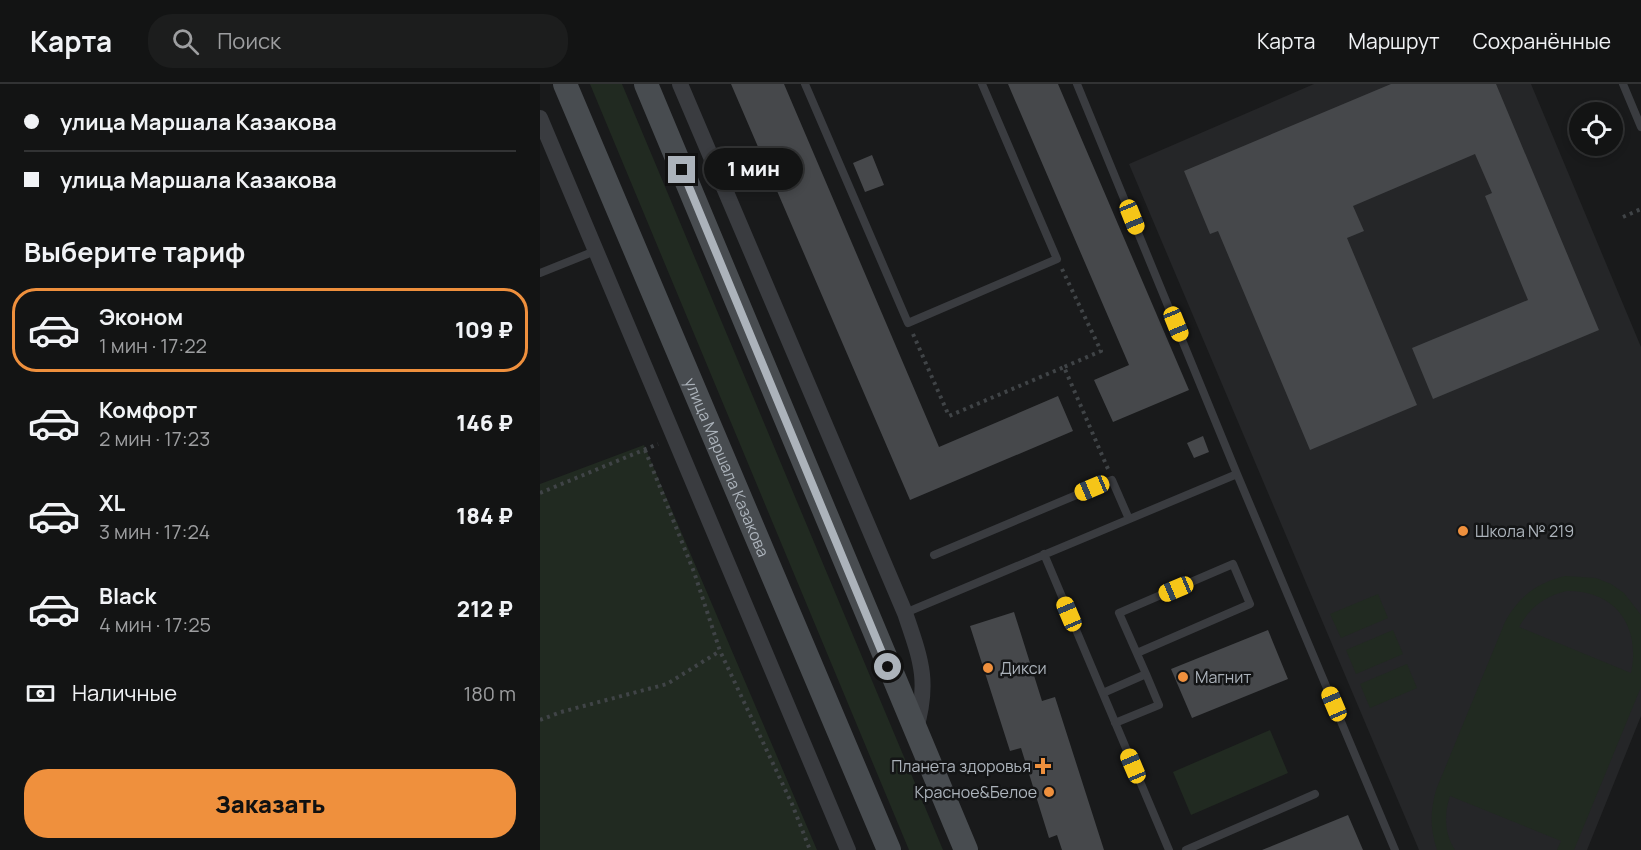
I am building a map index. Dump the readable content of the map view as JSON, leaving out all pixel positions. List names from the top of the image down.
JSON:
{
  "streets": {
    "street": ["улица Маршала Казакова"]
  },
  "places": {
    "other": [
      "Школа № 219",
      "Дикси",
      "Магнит",
      "Красное&Белое"
    ],
    "health": ["Планета здоровья"]
  },
  "page": {
    "header": "Карта",
    "search": "Поиск",
    "nav": ["Карта", "Маршрут", "Сохранённые"],
    "banner": ["улица Маршала Казакова", "улица Маршала Казакова"],
    "bubble": "1 мин",
    "heading": "Выберите тариф",
    "list": [
      {
        "name": "Эконом",
        "note": "1 мин · 17:22",
        "value": "109 ₽"
      },
      {
        "name": "Комфорт",
        "note": "2 мин · 17:23",
        "value": "146 ₽"
      },
      {
        "name": "XL",
        "note": "3 мин · 17:24",
        "value": "184 ₽"
      },
      {
        "name": "Black",
        "note": "4 мин · 17:25",
        "value": "212 ₽"
      }
    ],
    "pay": ["Наличные", "180 m"],
    "buttons": "Заказать"
  }
}
